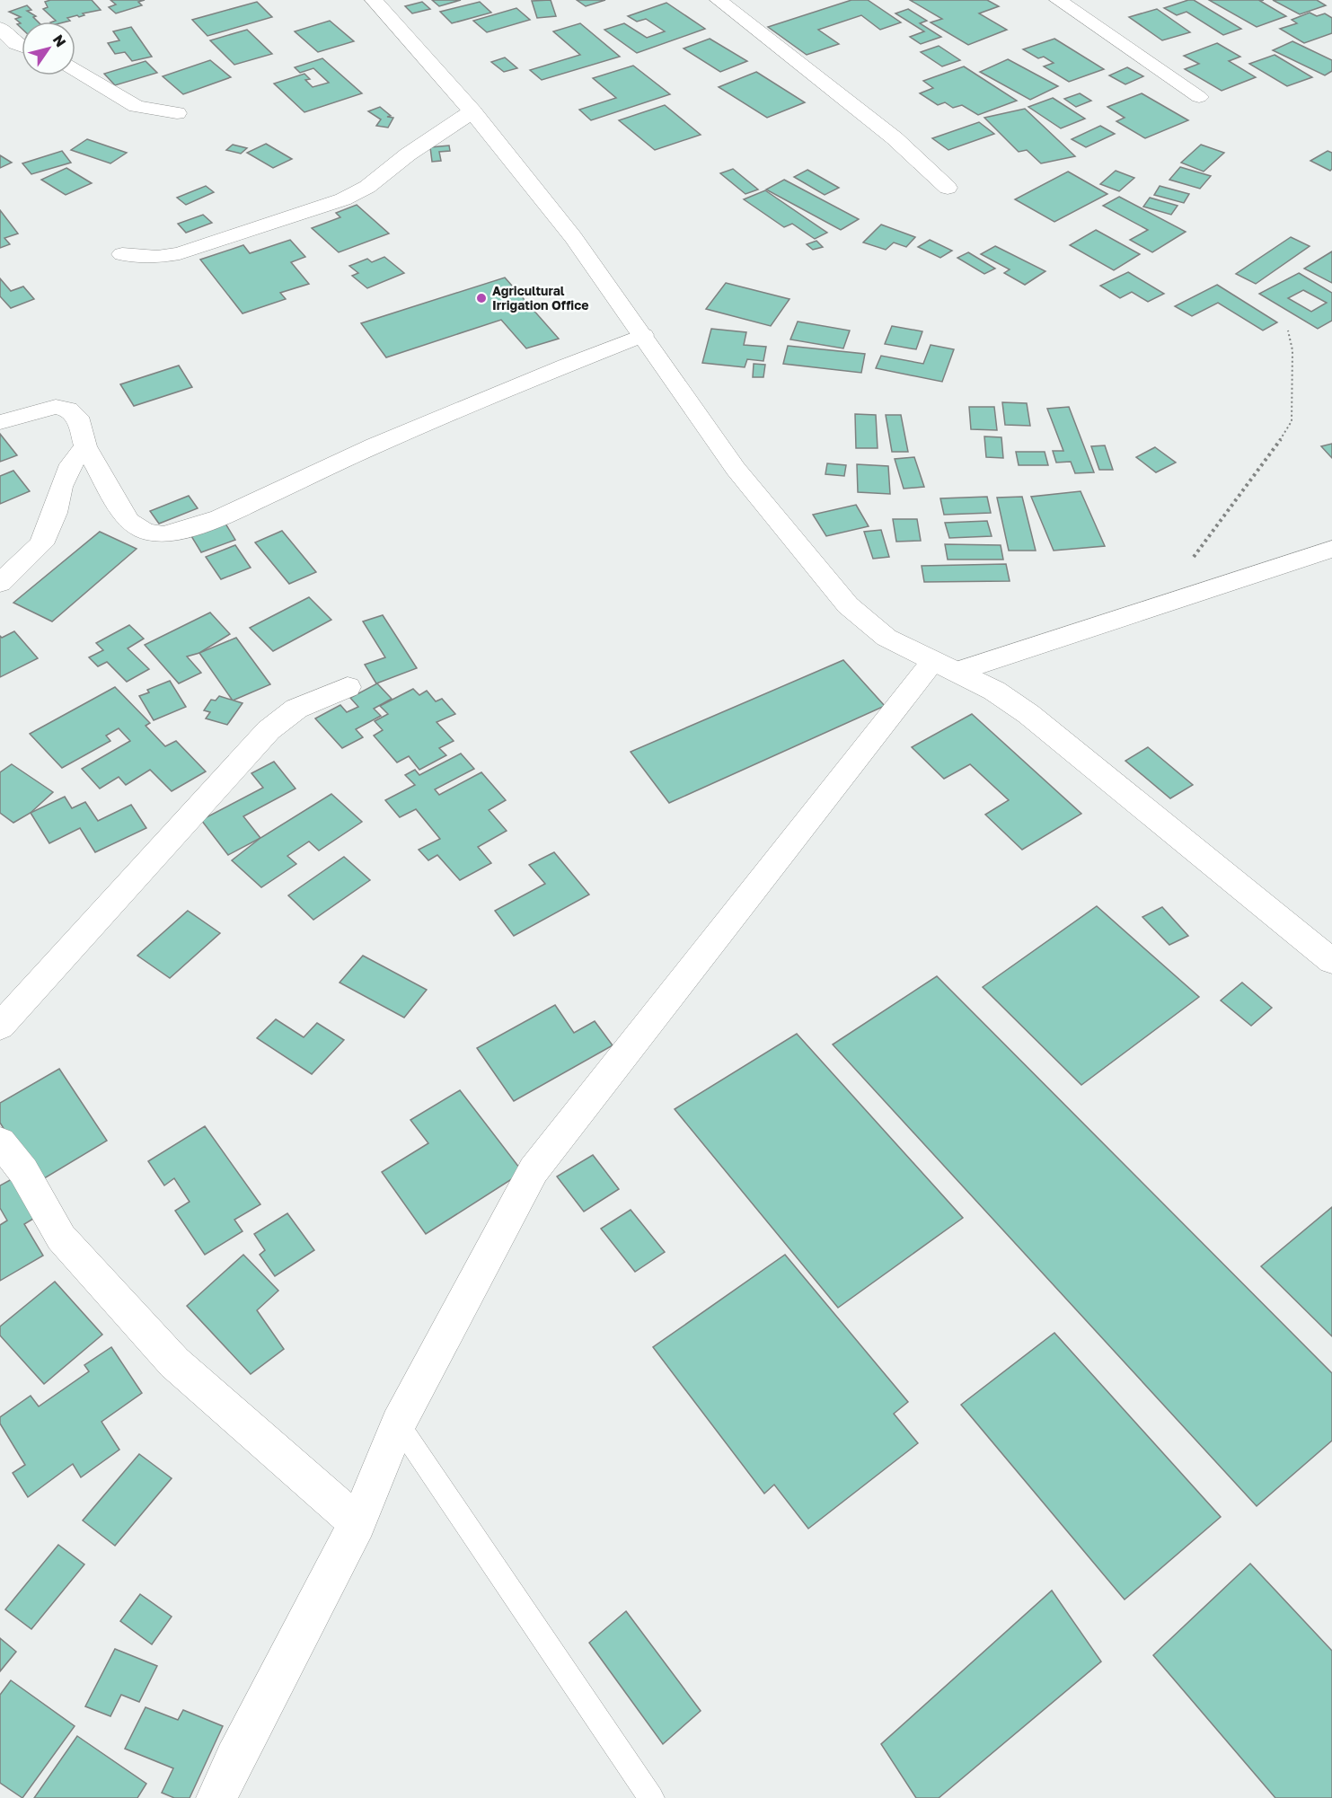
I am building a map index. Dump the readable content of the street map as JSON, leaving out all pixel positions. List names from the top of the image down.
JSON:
{
  "places": ["Agricultural Irrigation Office"],
  "north": "top right"
}
